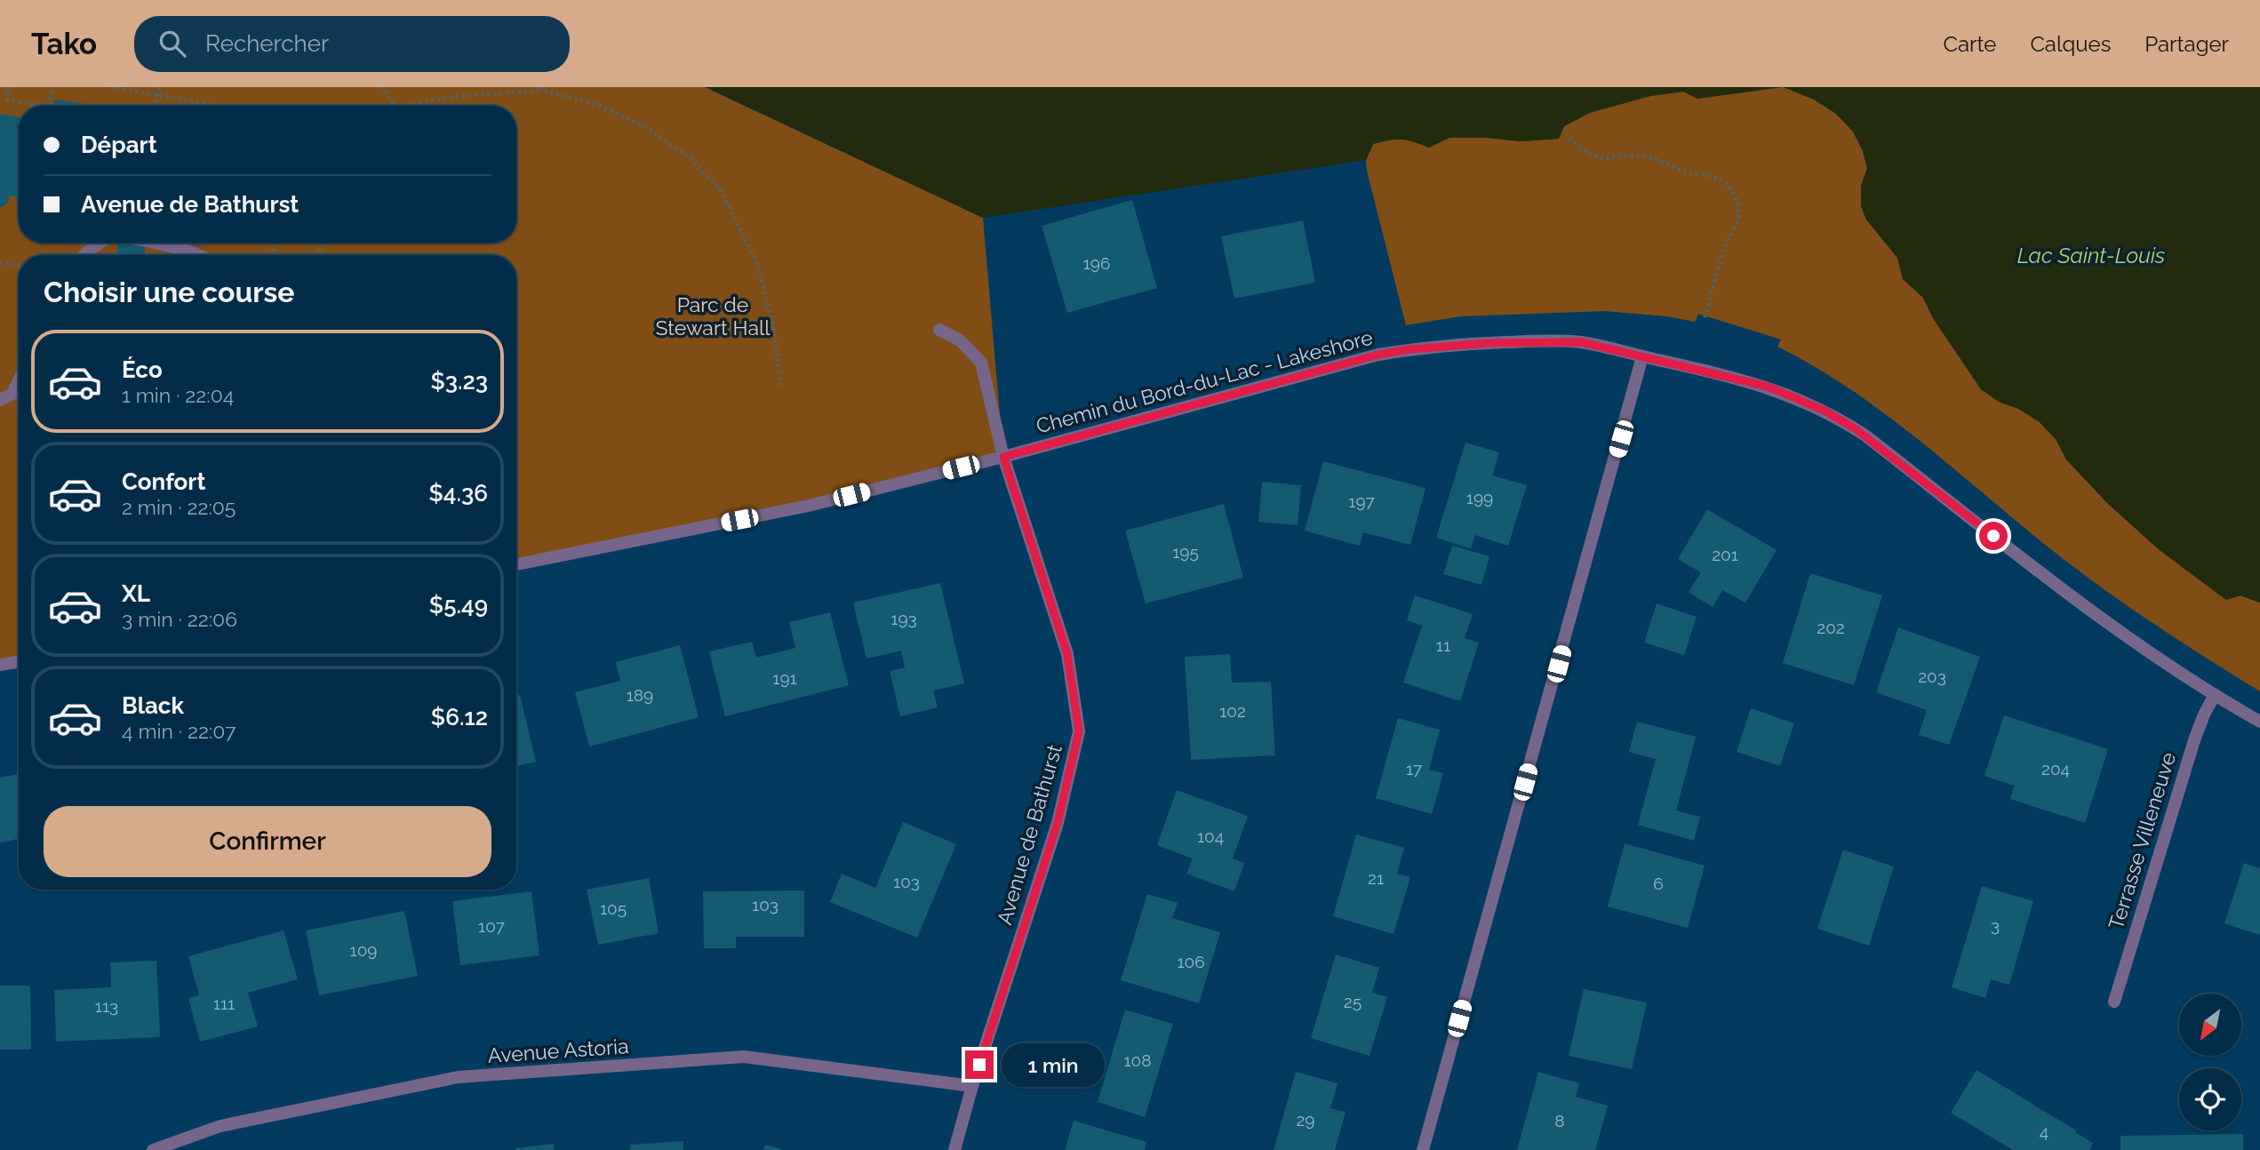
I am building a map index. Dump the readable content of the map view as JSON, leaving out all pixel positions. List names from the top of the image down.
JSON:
{
  "streets": {
    "street": [
      "Chemin du Bord-du-Lac - Lakeshore",
      "Avenue de Bathurst",
      "Terrasse Villeneuve",
      "Avenue Astoria"
    ]
  },
  "crossings": [
    ["Chemin du Bord-du-Lac - Lakeshore", "Avenue de Bathurst"],
    ["Chemin du Bord-du-Lac - Lakeshore", "Terrasse Villeneuve"],
    ["Avenue de Bathurst", "Avenue Astoria"]
  ],
  "water": ["Lac Saint-Louis"],
  "parks": ["Parc de Stewart Hall"],
  "house_numbers": [
    "196",
    "199",
    "197",
    "195",
    "201",
    "193",
    "202",
    "11",
    "203",
    "191",
    "189",
    "102",
    "17",
    "204",
    "104",
    "21",
    "103",
    "6",
    "103",
    "105",
    "3",
    "107",
    "109",
    "106",
    "25",
    "111",
    "113",
    "108",
    "29",
    "8",
    "4"
  ],
  "north": "bottom left",
  "page": {
    "header": "Tako",
    "search": "Rechercher",
    "nav": ["Carte", "Calques", "Partager"],
    "banner": ["Départ", "Avenue de Bathurst"],
    "heading": "Choisir une course",
    "list": [
      {
        "name": "Éco",
        "note": "1 min · 22:04",
        "value": "$3.23"
      },
      {
        "name": "Confort",
        "note": "2 min · 22:05",
        "value": "$4.36"
      },
      {
        "name": "XL",
        "note": "3 min · 22:06",
        "value": "$5.49"
      },
      {
        "name": "Black",
        "note": "4 min · 22:07",
        "value": "$6.12"
      }
    ],
    "buttons": "Confirmer",
    "bubble": "1 min"
  }
}
